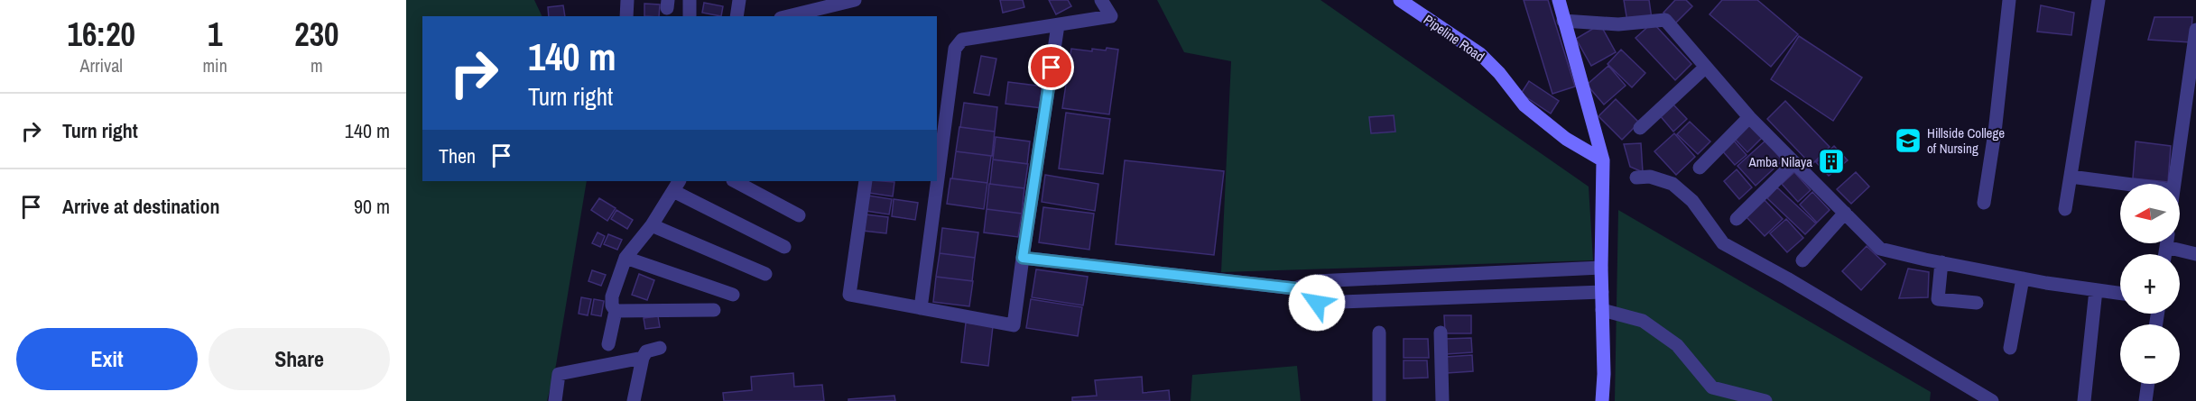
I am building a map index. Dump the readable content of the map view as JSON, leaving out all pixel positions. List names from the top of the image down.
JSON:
{
  "streets": {
    "street": ["Pipeline Road"]
  },
  "places": {
    "school or university": ["Hillside College of Nursing"],
    "building": ["Amba Nilaya"]
  },
  "north": "left",
  "page": {
    "eta": [
      "16:20",
      "Arrival",
      "1",
      "min",
      "230",
      "m"
    ],
    "turn": ["140 m", "Turn right"],
    "list": [
      {
        "name": "Turn right",
        "value": "140 m"
      },
      {
        "name": "Arrive at destination",
        "value": "90 m"
      }
    ],
    "then": "Then",
    "map_buttons": ["+", "−"],
    "buttons": ["Exit", "Share"]
  }
}
